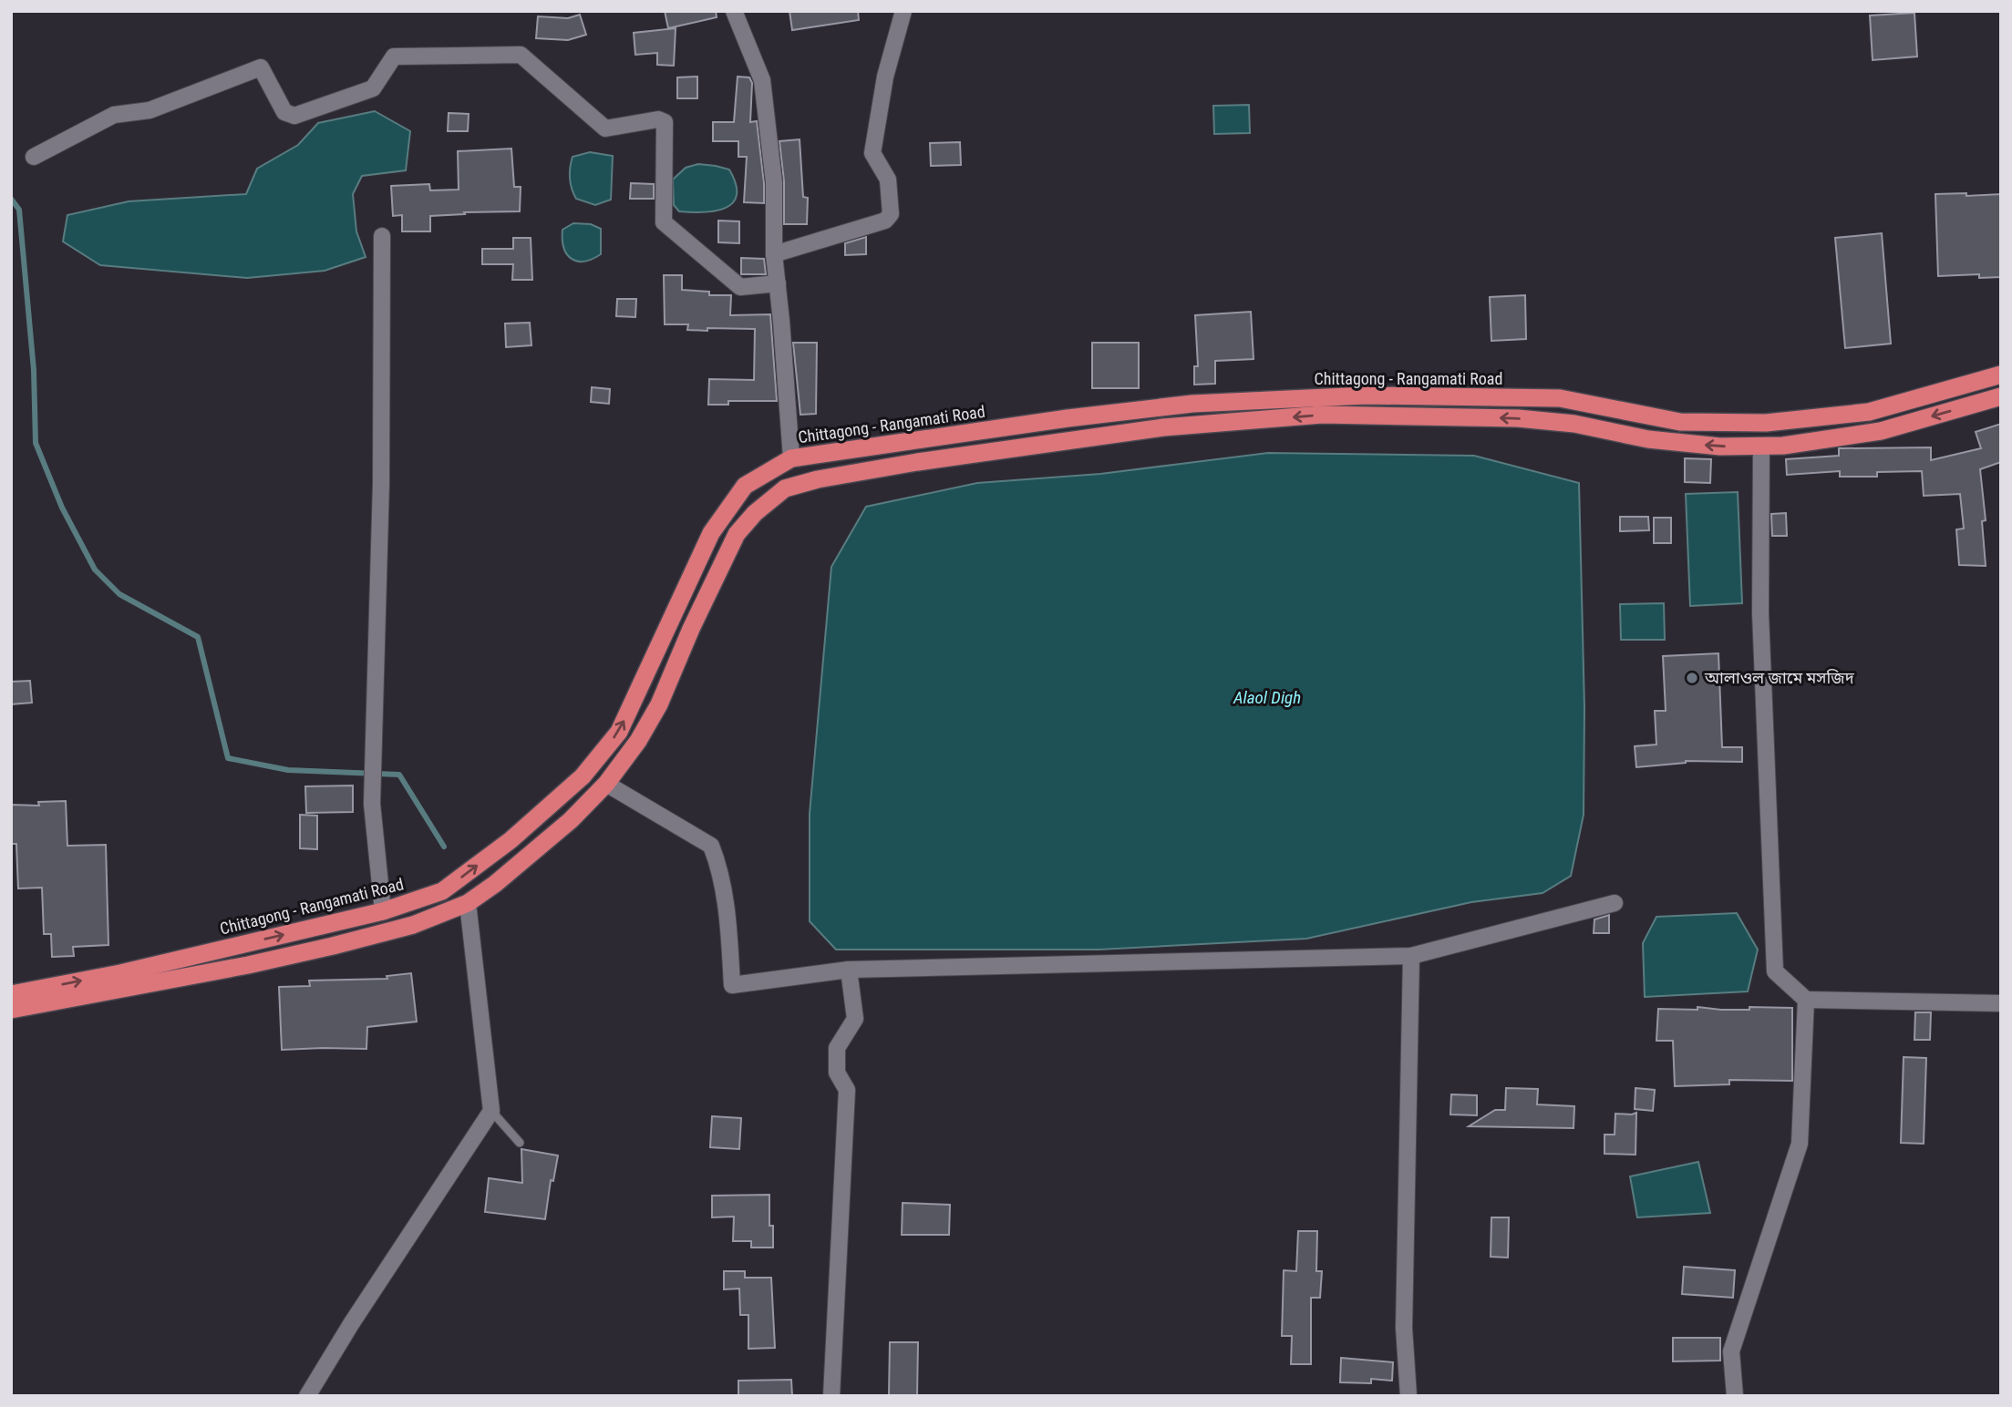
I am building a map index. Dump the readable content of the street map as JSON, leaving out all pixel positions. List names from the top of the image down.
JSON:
{
  "streets": {
    "highway": ["Chittagong - Rangamati Road"]
  },
  "water": ["Alaol Digh"],
  "places": ["আলাওল জামে মসজিদ"]
}
